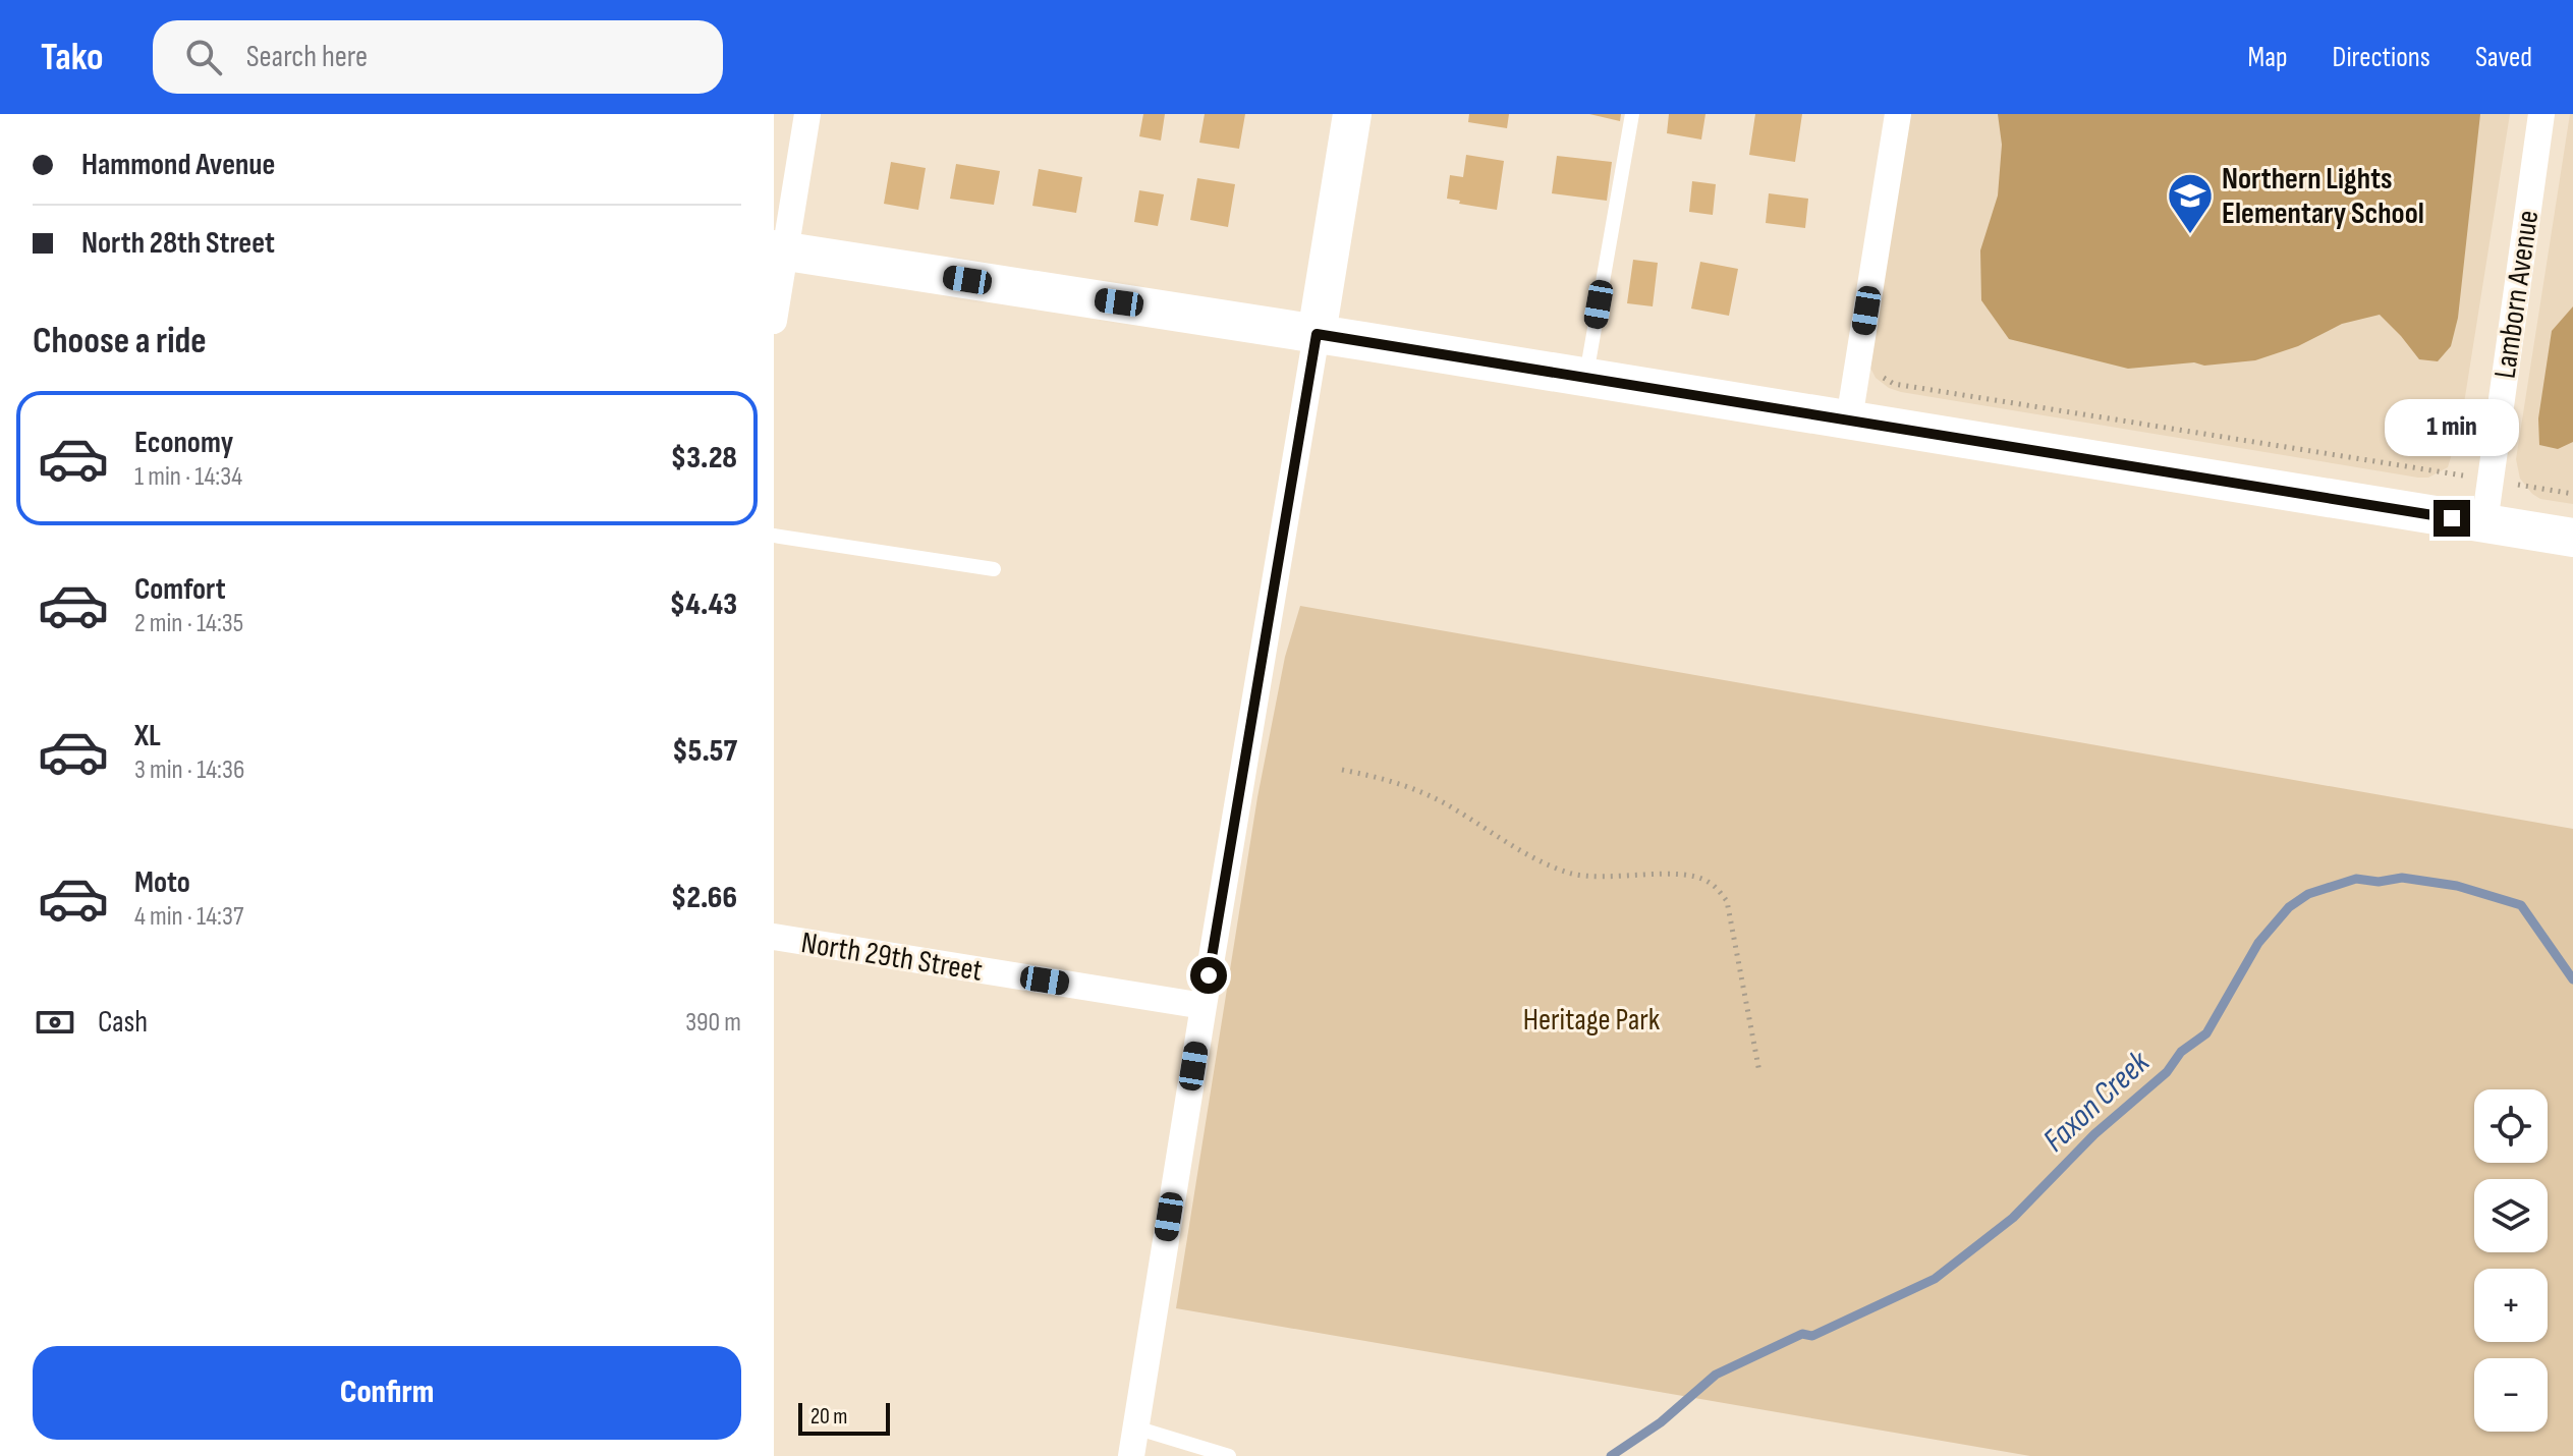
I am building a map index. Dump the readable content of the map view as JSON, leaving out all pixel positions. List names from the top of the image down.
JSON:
{
  "streets": {
    "street": ["Lamborn Avenue", "North 29th Street"]
  },
  "water": ["Faxon Creek"],
  "parks": ["Heritage Park"],
  "places": {
    "school or university": ["Northern Lights Elementary School"]
  },
  "scale_bar": "20 m",
  "page": {
    "header": "Tako",
    "search": "Search here",
    "nav": ["Map", "Directions", "Saved"],
    "banner": ["Hammond Avenue", "North 28th Street"],
    "heading": "Choose a ride",
    "list": [
      {
        "name": "Economy",
        "note": "1 min · 14:34",
        "value": "$3.28"
      },
      {
        "name": "Comfort",
        "note": "2 min · 14:35",
        "value": "$4.43"
      },
      {
        "name": "XL",
        "note": "3 min · 14:36",
        "value": "$5.57"
      },
      {
        "name": "Moto",
        "note": "4 min · 14:37",
        "value": "$2.66"
      }
    ],
    "bubble": "1 min",
    "pay": ["Cash", "390 m"],
    "map_buttons": ["+", "−"],
    "buttons": "Confirm",
    "scale": "20 m"
  }
}
